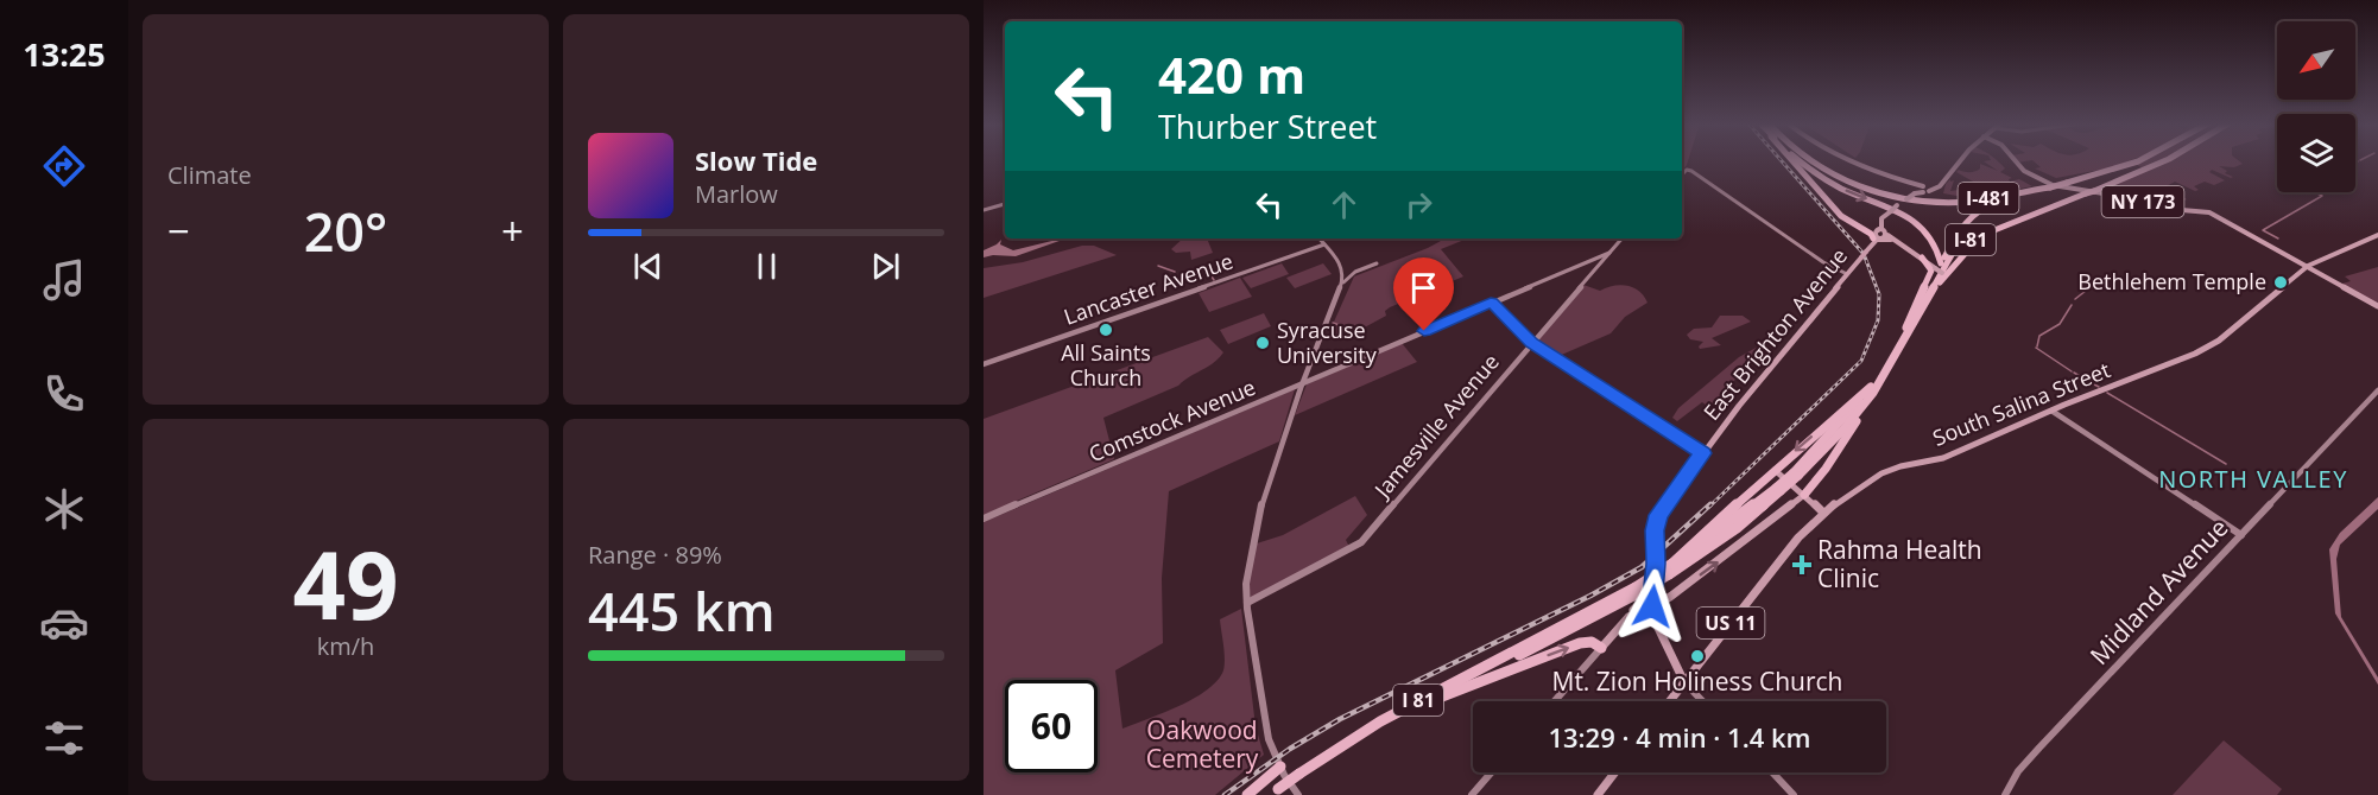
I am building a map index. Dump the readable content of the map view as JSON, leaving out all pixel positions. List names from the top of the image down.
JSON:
{
  "streets": {
    "highway": ["I-481", "I-81", "I 81"],
    "main road": [
      "NY 173",
      "East Brighton Avenue",
      "South Salina Street",
      "US 11"
    ],
    "street": [
      "Lancaster Avenue",
      "Comstock Avenue",
      "Jamesville Avenue",
      "Midland Avenue"
    ]
  },
  "crossings": [
    ["I-481", "I-81"],
    ["NY 173", "South Salina Street"],
    ["I-81", "I 81"],
    ["East Brighton Avenue", "South Salina Street"],
    ["Comstock Avenue", "Jamesville Avenue"]
  ],
  "districts": ["NORTH VALLEY"],
  "parks": ["Oakwood Cemetery"],
  "places": {
    "other": [
      "Bethlehem Temple",
      "All Saints Church",
      "Syracuse University",
      "Mt. Zion Holiness Church"
    ],
    "health": ["Rahma Health Clinic"]
  },
  "north": "bottom left",
  "page": {
    "tabs": "13:25",
    "tile": [
      "Climate",
      ["49", "km/h"],
      ["Range · 89%", "445 km"]
    ],
    "turn": ["420 m", "Thurber Street"],
    "song": ["Slow Tide", "Marlow"],
    "heat": ["−", "20°", "+"],
    "limit": "60",
    "trip": "13:29 · 4 min · 1.4 km"
  }
}
